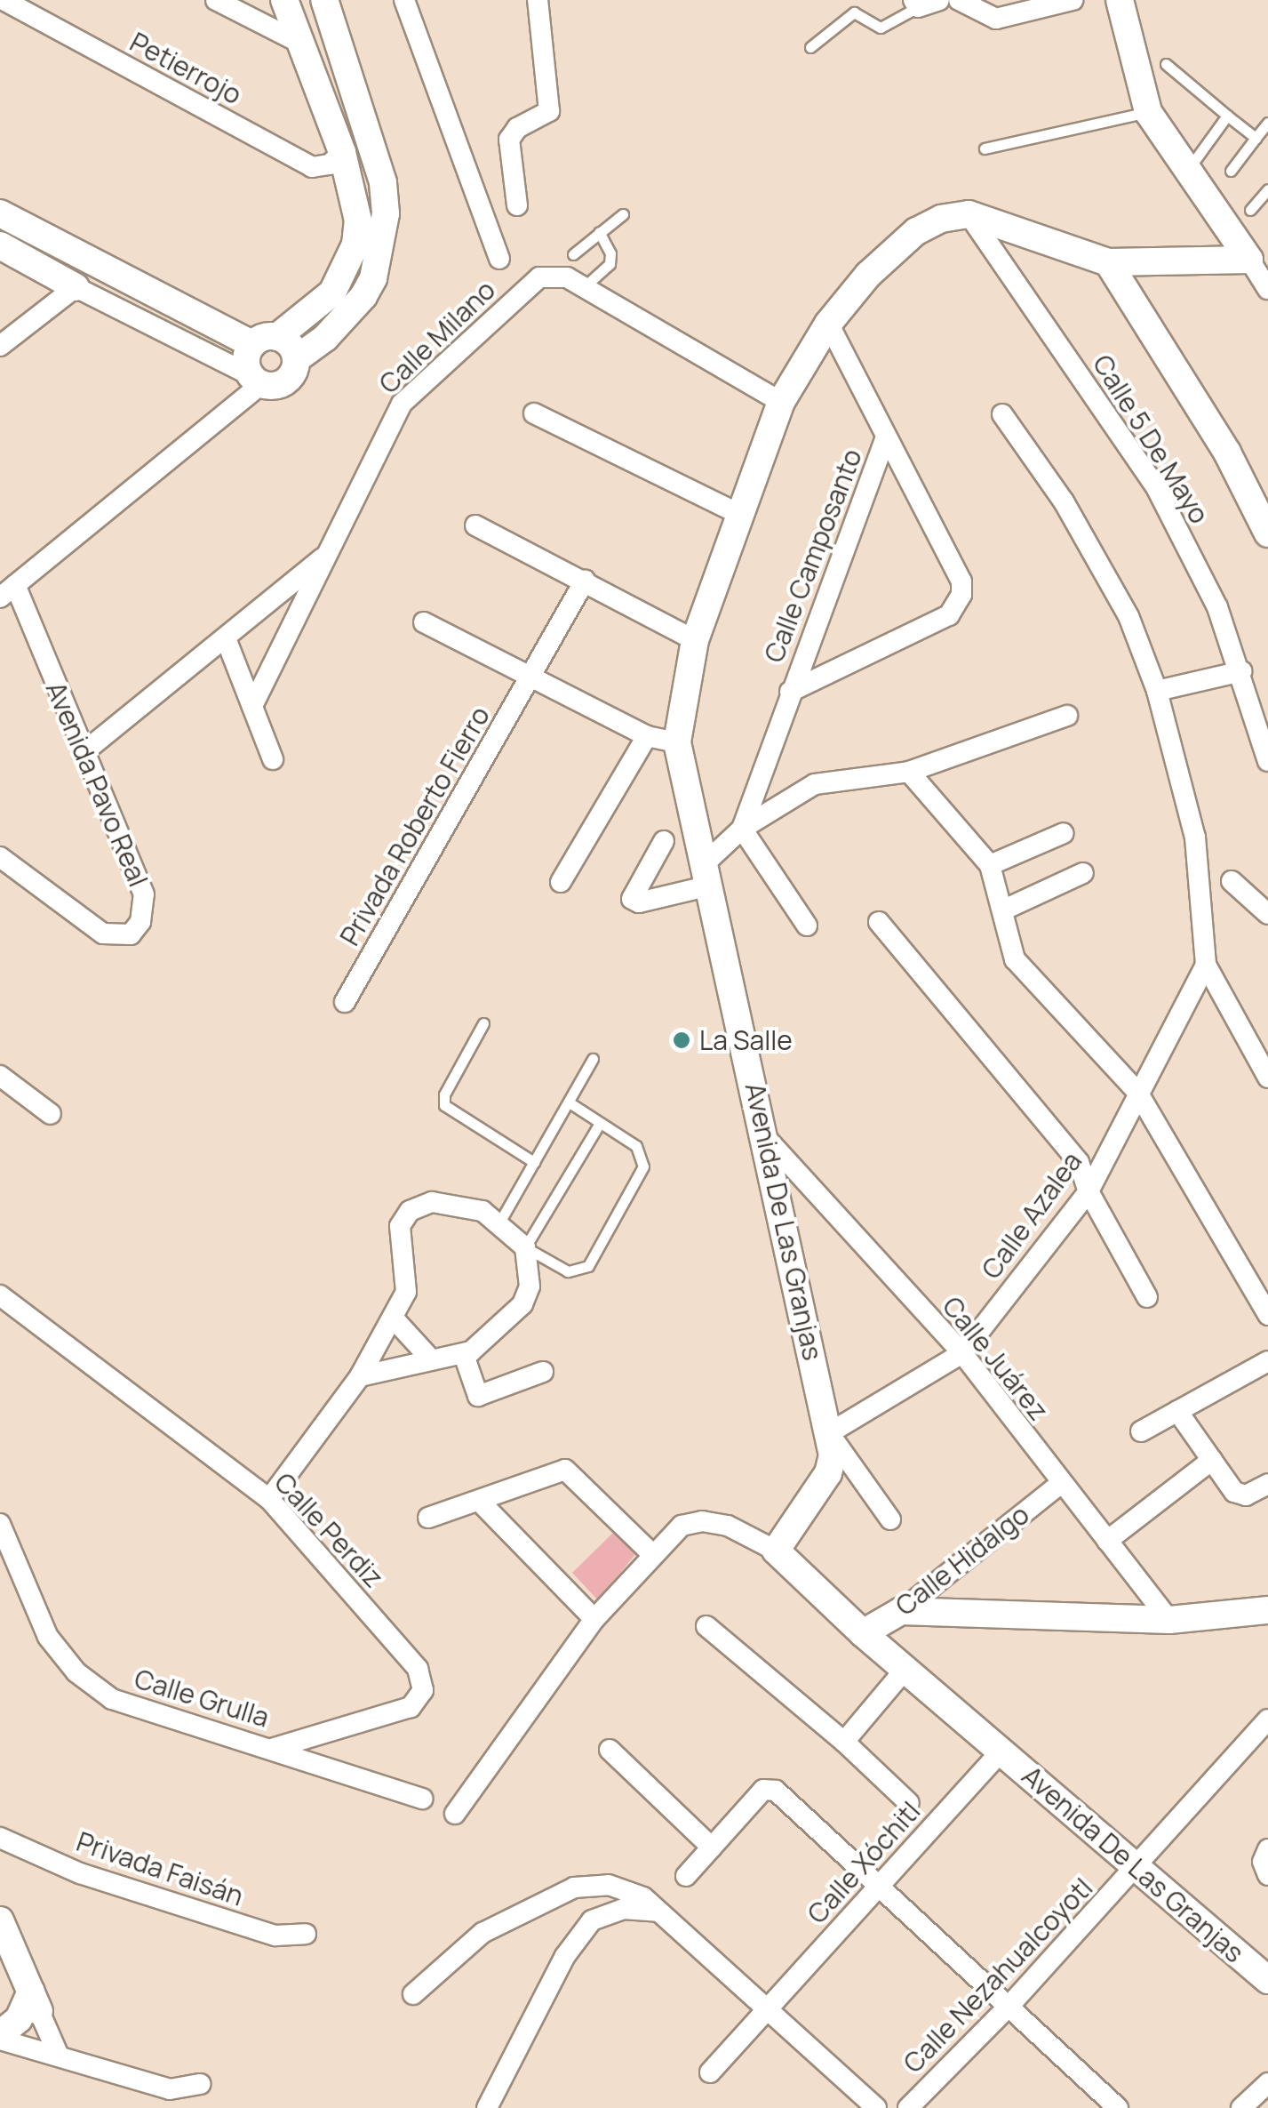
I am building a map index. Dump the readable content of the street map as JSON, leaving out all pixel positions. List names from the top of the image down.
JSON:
{
  "streets": {
    "street": [
      "Petierrojo",
      "Calle Milano",
      "Calle 5 De Mayo",
      "Calle Camposanto",
      "Avenida Pavo Real",
      "Privada Roberto Fierro",
      "Calle Azalea",
      "Avenida De Las Granjas",
      "Calle Juárez",
      "Calle Perdiz",
      "Calle Hidalgo",
      "Calle Grulla",
      "Calle Xóchitl",
      "Privada Faisán",
      "Calle Nezahualcoyotl"
    ]
  },
  "crossings": [
    ["Calle Milano", "Avenida Pavo Real"],
    ["Calle 5 De Mayo", "Avenida De Las Granjas"],
    ["Calle Camposanto", "Avenida De Las Granjas"],
    ["Calle Azalea", "Avenida De Las Granjas"],
    ["Calle Azalea", "Calle Juárez"],
    ["Avenida De Las Granjas", "Calle Juárez"],
    ["Avenida De Las Granjas", "Calle Hidalgo"],
    ["Avenida De Las Granjas", "Calle Xóchitl"],
    ["Avenida De Las Granjas", "Calle Nezahualcoyotl"],
    ["Calle Juárez", "Calle Hidalgo"],
    ["Calle Perdiz", "Calle Grulla"]
  ],
  "places": ["La Salle"]
}
